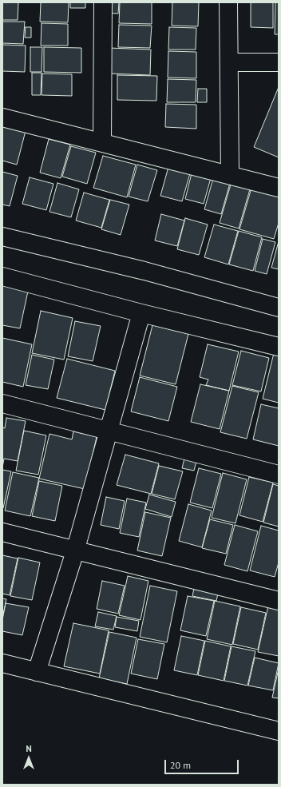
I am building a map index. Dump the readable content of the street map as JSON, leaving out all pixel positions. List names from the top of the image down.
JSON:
{
  "scale_bar": "20 m",
  "north": "top"
}
